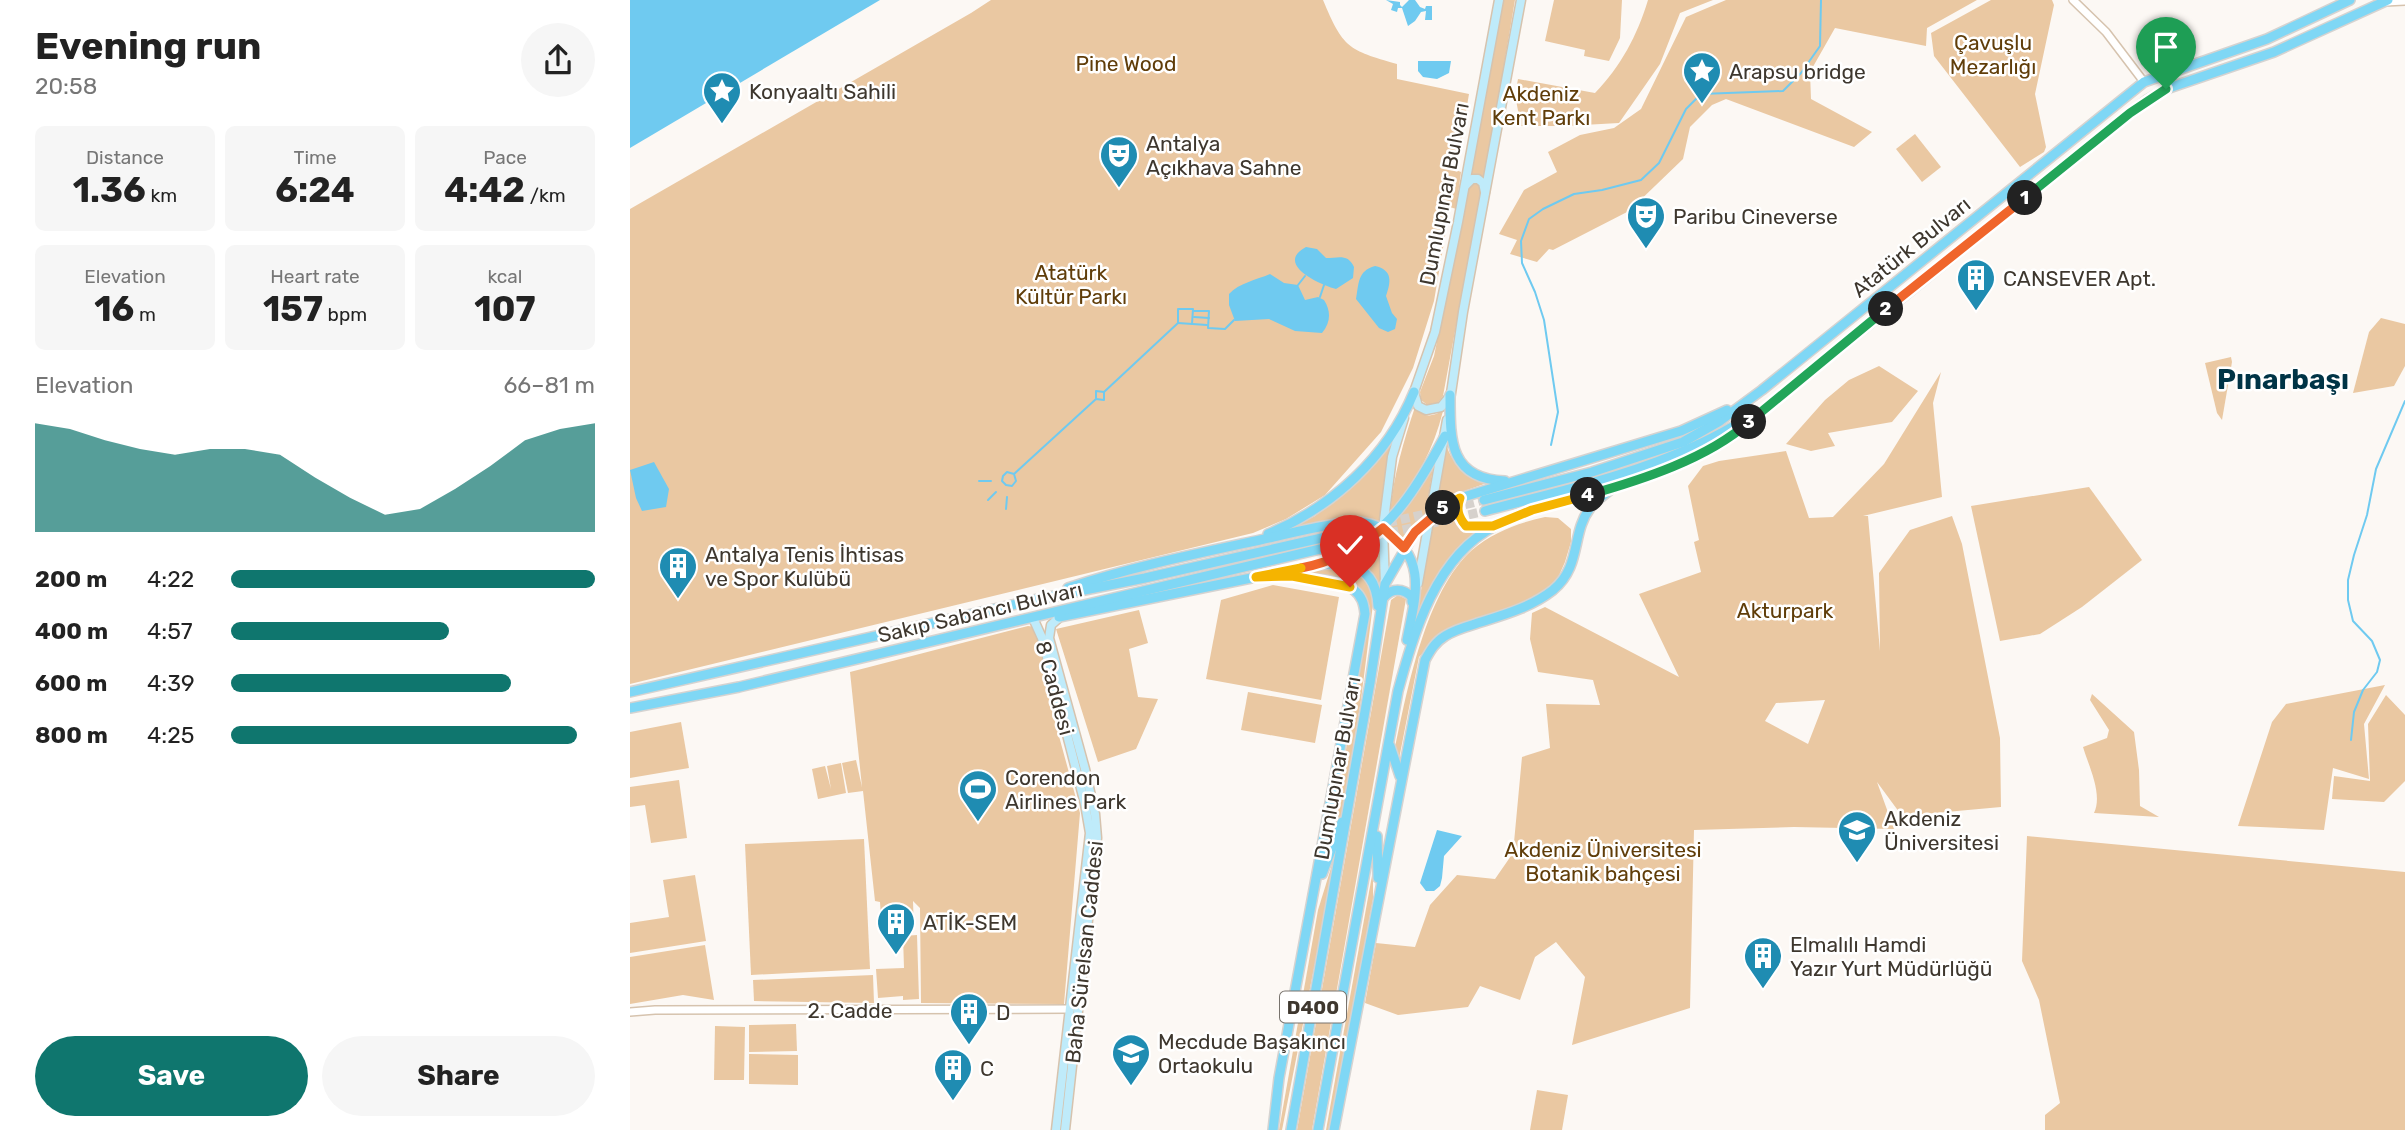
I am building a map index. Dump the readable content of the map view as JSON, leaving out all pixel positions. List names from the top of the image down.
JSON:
{
  "streets": {
    "main road": [
      "Dumlupınar Bulvarı",
      "Atatürk Bulvarı",
      "Sakıp Sabancı Bulvarı",
      "8 Caddesi",
      "Baha Sürelsan Caddesi",
      "D400"
    ],
    "street": ["2. Cadde"]
  },
  "crossings": [
    ["Sakıp Sabancı Bulvarı", "8 Caddesi"],
    ["8 Caddesi", "Baha Sürelsan Caddesi"],
    ["8 Caddesi", "2. Cadde"],
    ["Baha Sürelsan Caddesi", "2. Cadde"]
  ],
  "districts": ["Pınarbaşı"],
  "parks": [
    "Çavuşlu Mezarlığı",
    "Pine Wood",
    "Akdeniz Kent Parkı",
    "Atatürk Kültür Parkı",
    "Akturpark",
    "Akdeniz Üniversitesi Botanik bahçesi"
  ],
  "places": {
    "place": ["Arapsu bridge", "Konyaaltı Sahili"],
    "theatre": ["Antalya Açıkhava Sahne", "Paribu Cineverse"],
    "building": [
      "CANSEVER Apt.",
      "Antalya Tenis İhtisas ve Spor Kulübü",
      "ATİK-SEM",
      "Elmalılı Hamdi Yazır Yurt Müdürlüğü",
      "D",
      "C"
    ],
    "sports": ["Corendon Airlines Park"],
    "school or university": ["Akdeniz Üniversitesi", "Mecdude Başakıncı Ortaokulu"]
  },
  "page": {
    "heading": ["Evening run", "20:58"],
    "stats": [
      ["Distance", "1.36 km"],
      ["Time", "6:24"],
      ["Pace", "4:42 /km"],
      ["Elevation", "16 m"],
      ["Heart rate", "157 bpm"],
      ["kcal", "107"]
    ],
    "pins": [
      "1",
      "2",
      "3",
      "4",
      "5"
    ],
    "chart": ["Elevation", "66–81 m"],
    "list": [
      {
        "name": "200 m",
        "note": "4:22"
      },
      {
        "name": "400 m",
        "note": "4:57"
      },
      {
        "name": "600 m",
        "note": "4:39"
      },
      {
        "name": "800 m",
        "note": "4:25"
      }
    ],
    "buttons": ["Save", "Share"]
  }
}
